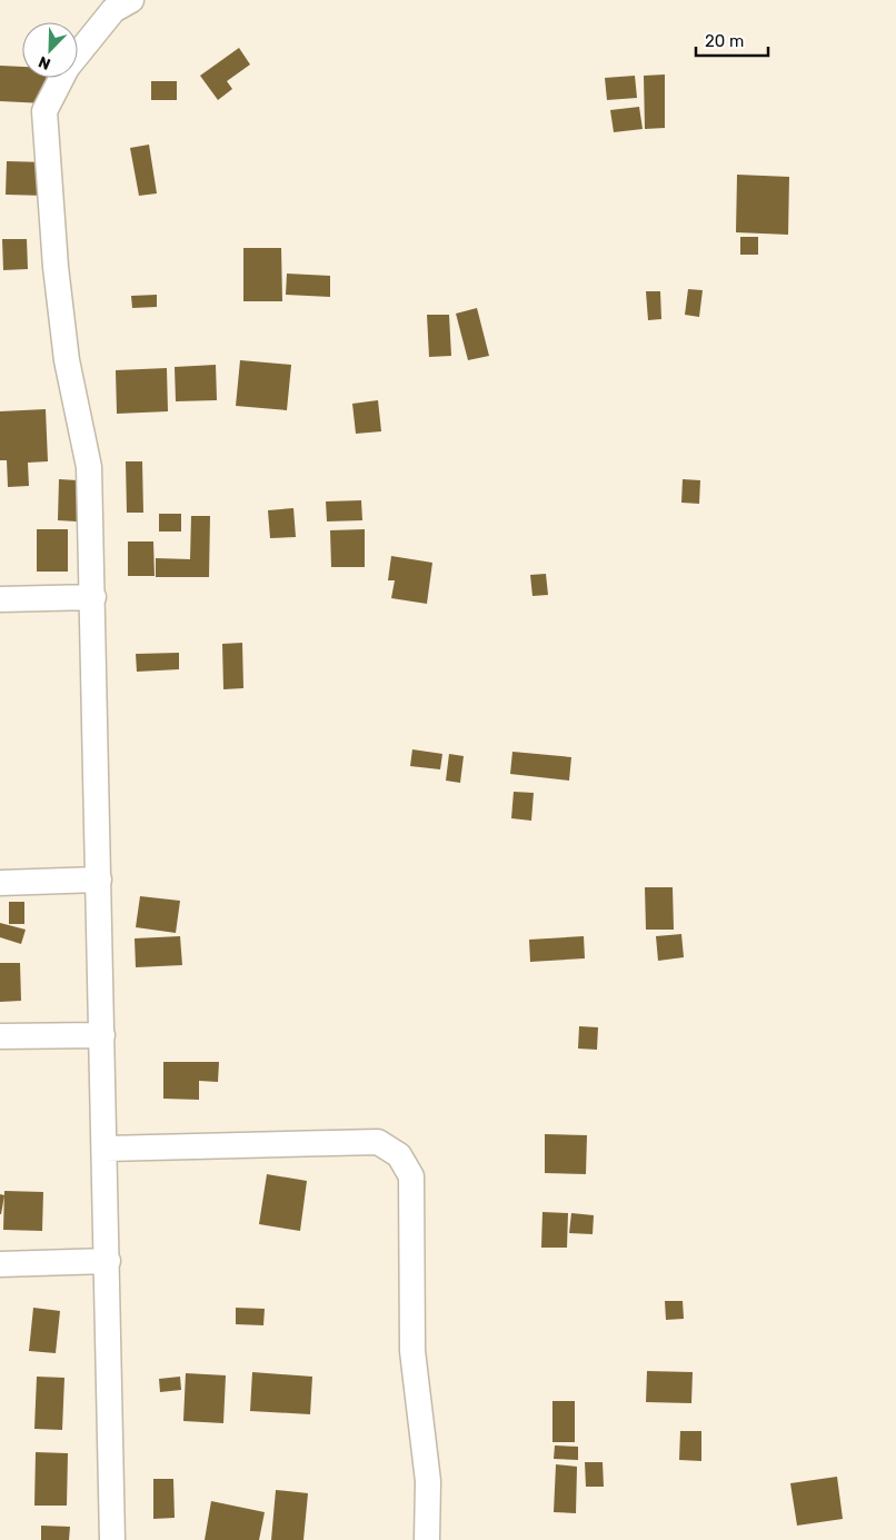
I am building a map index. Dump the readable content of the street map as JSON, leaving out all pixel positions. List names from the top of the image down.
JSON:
{
  "scale_bar": "20 m",
  "north": "bottom left"
}
